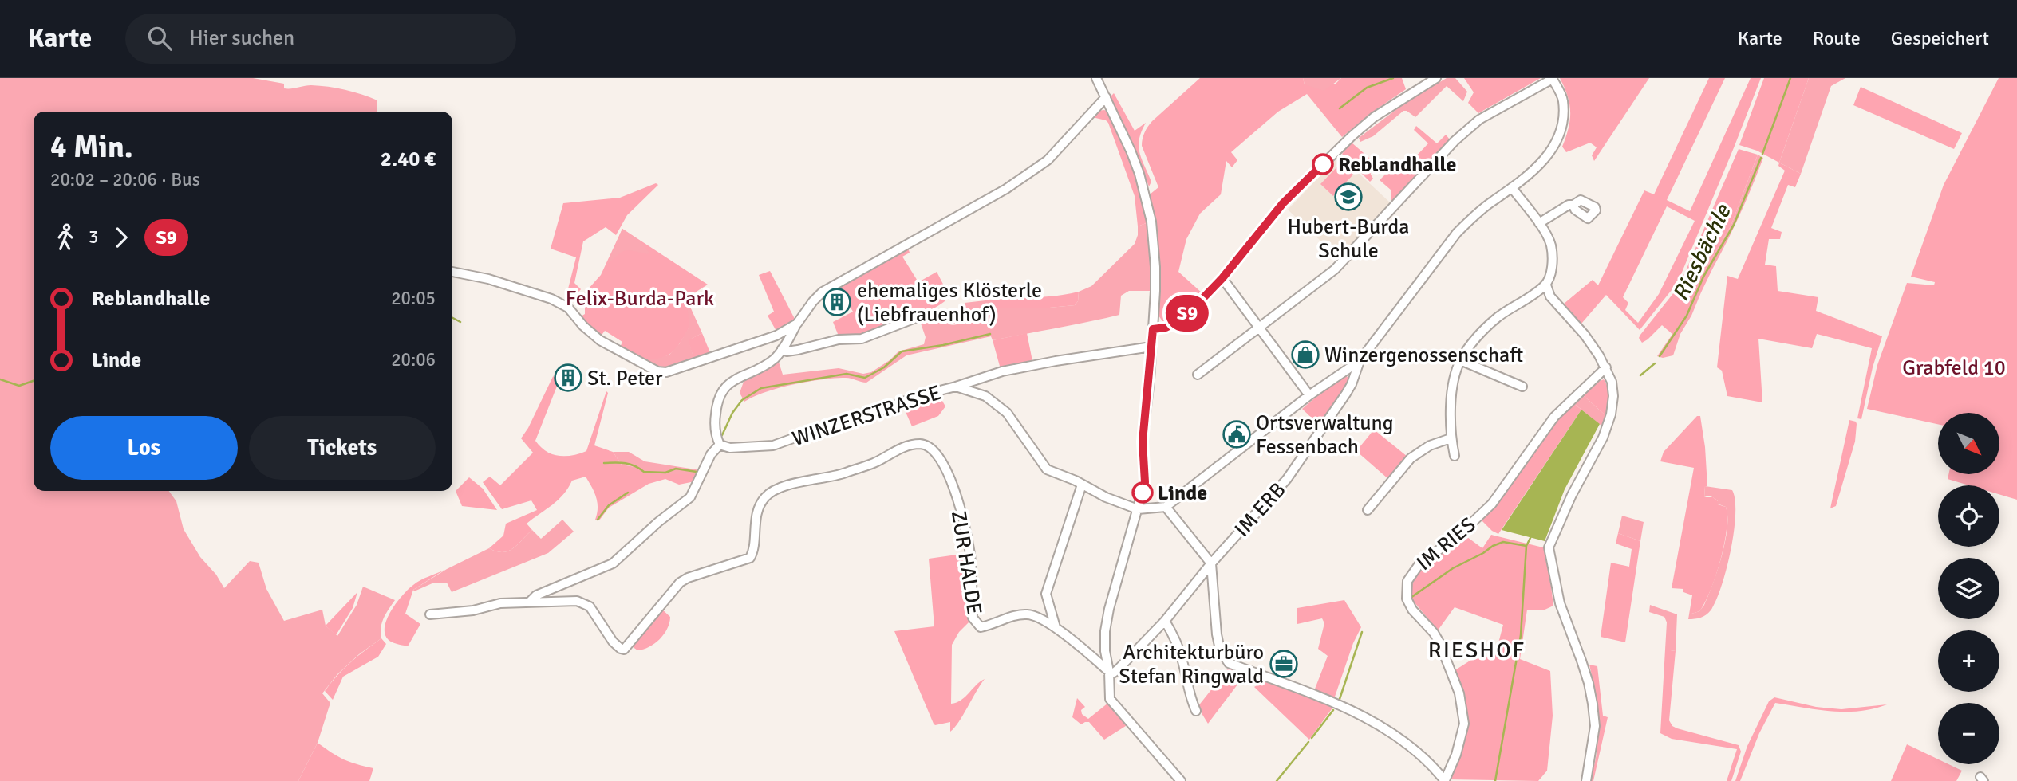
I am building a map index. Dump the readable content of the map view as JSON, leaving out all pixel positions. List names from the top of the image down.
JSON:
{
  "streets": {
    "street": [
      "WINZERSTRASSE",
      "IM ERB",
      "IM RIES",
      "ZUR HALDE"
    ]
  },
  "crossings": [
    ["IM ERB", "ZUR HALDE"]
  ],
  "districts": ["RIESHOF"],
  "water": ["Riesbächle"],
  "parks": ["Felix-Burda-Park", "Grabfeld 10"],
  "places": {
    "other": ["Reblandhalle", "Linde"],
    "school or university": ["Hubert-Burda Schule"],
    "building": ["ehemaliges Klösterle (Liebfrauenhof)", "St. Peter"],
    "shop": ["Winzergenossenschaft"],
    "public building": ["Ortsverwaltung Fessenbach"],
    "office": ["Architekturbüro Stefan Ringwald"]
  },
  "lines": ["bus line S9"],
  "north": "bottom right",
  "page": {
    "header": "Karte",
    "search": "Hier suchen",
    "nav": ["Karte", "Route", "Gespeichert"],
    "on_map": "S9",
    "heading": ["4 Min.", "20:02 – 20:06 · Bus", "2.40 €"],
    "legs": ["3", "S9"],
    "list": [
      {
        "name": "Reblandhalle",
        "value": "20:05"
      },
      {
        "name": "Linde",
        "value": "20:06"
      }
    ],
    "buttons": ["Los", "Tickets"],
    "map_buttons": ["+", "−"]
  }
}
